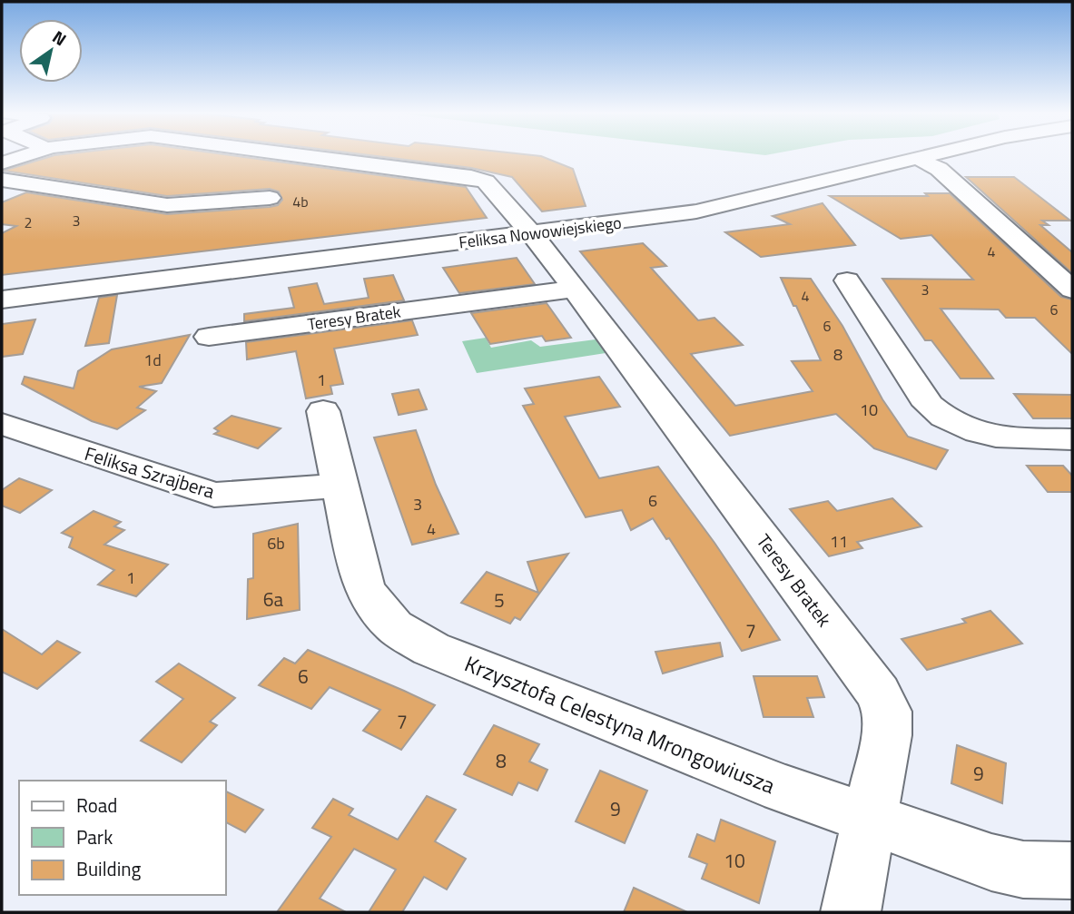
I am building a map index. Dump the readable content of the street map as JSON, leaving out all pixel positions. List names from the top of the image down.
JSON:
{
  "streets": {
    "street": [
      "Feliksa Nowowiejskiego",
      "Teresy Bratek",
      "Feliksa Szrajbera",
      "Krzysztofa Celestyna Mrongowiusza"
    ]
  },
  "crossings": [
    ["Feliksa Nowowiejskiego", "Teresy Bratek"],
    ["Teresy Bratek", "Krzysztofa Celestyna Mrongowiusza"],
    ["Feliksa Szrajbera", "Krzysztofa Celestyna Mrongowiusza"]
  ],
  "house_numbers": [
    "4b",
    "3",
    "2",
    "4",
    "3",
    "4",
    "6",
    "6",
    "8",
    "1d",
    "1",
    "10",
    "6",
    "3",
    "4",
    "11",
    "6b",
    "1",
    "6a",
    "5",
    "7",
    "6",
    "7",
    "8",
    "9",
    "9",
    "10"
  ],
  "legend": ["Road", "Park", "Building"],
  "north": "top right"
}
